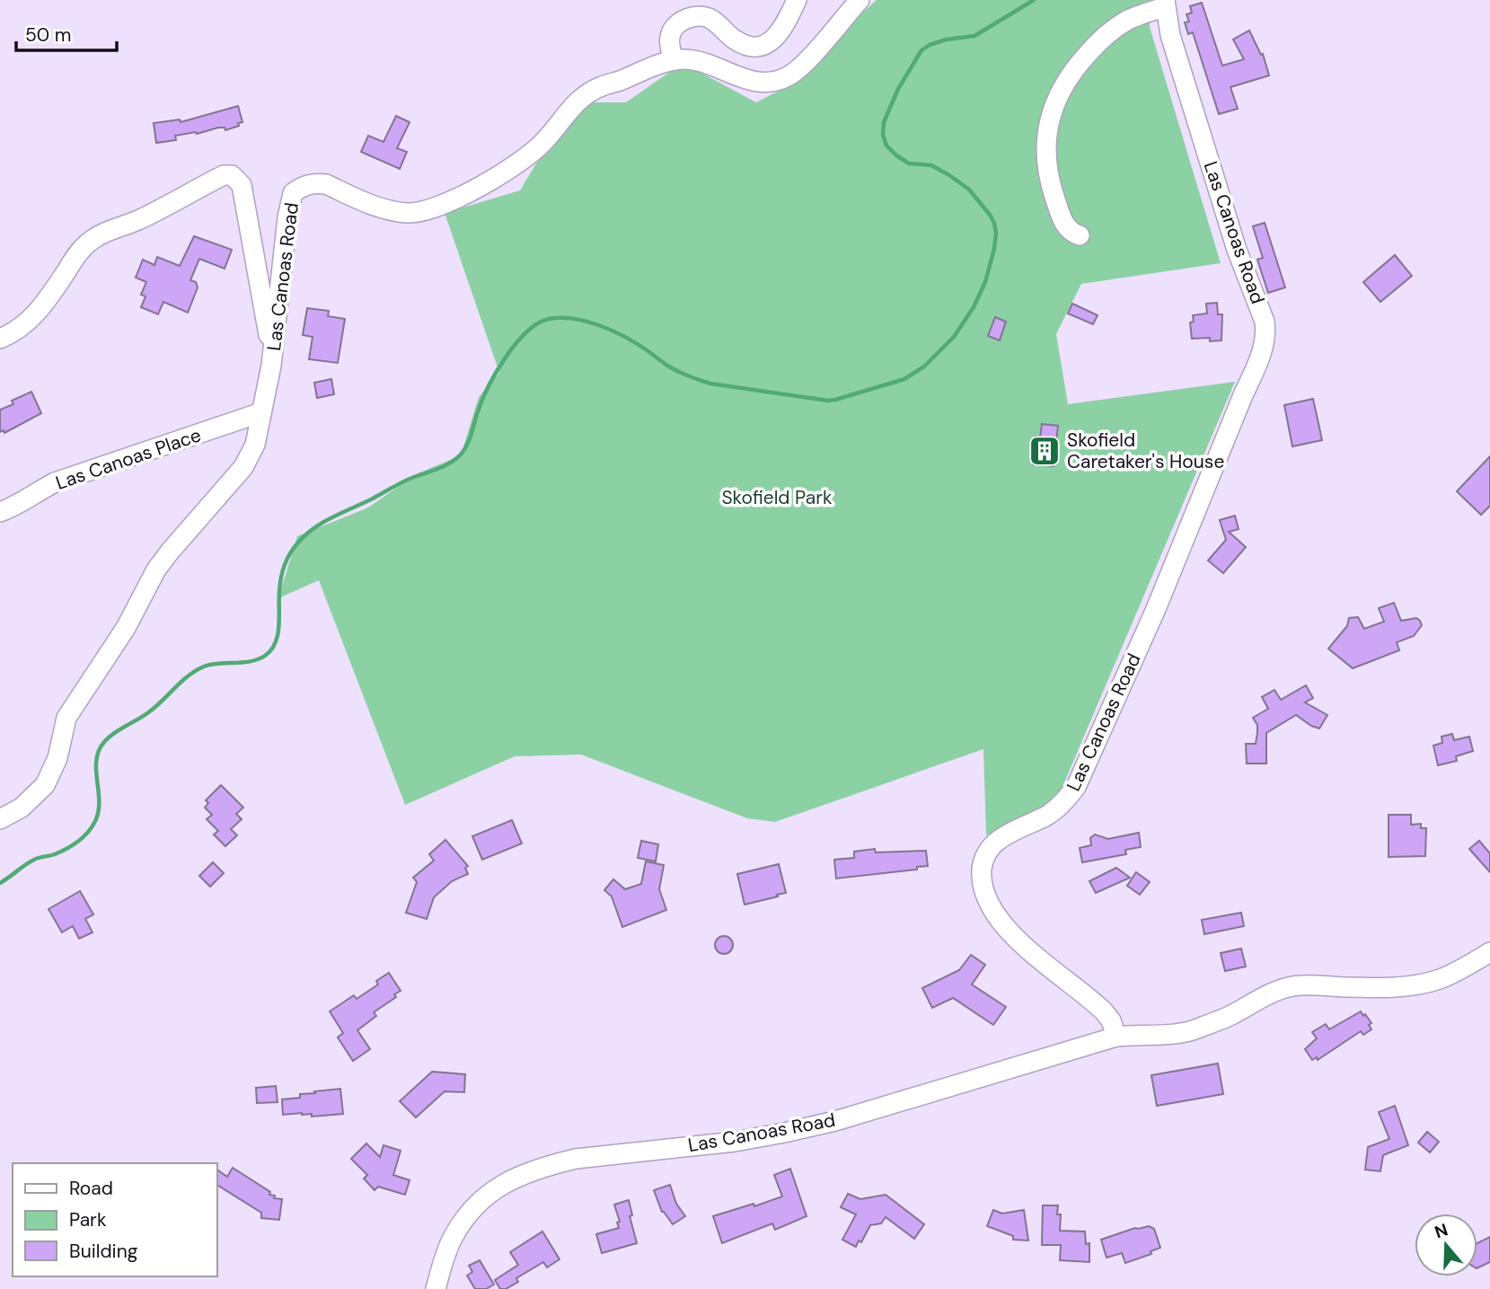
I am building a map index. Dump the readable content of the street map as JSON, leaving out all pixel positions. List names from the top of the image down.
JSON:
{
  "streets": {
    "street": ["Las Canoas Road", "Las Canoas Place"]
  },
  "crossings": [
    ["Las Canoas Road", "Las Canoas Place"]
  ],
  "parks": ["Skofield Park"],
  "places": {
    "building": ["Skofield Caretaker's House"]
  },
  "legend": ["Road", "Park", "Building"],
  "scale_bar": "50 m",
  "north": "top"
}
